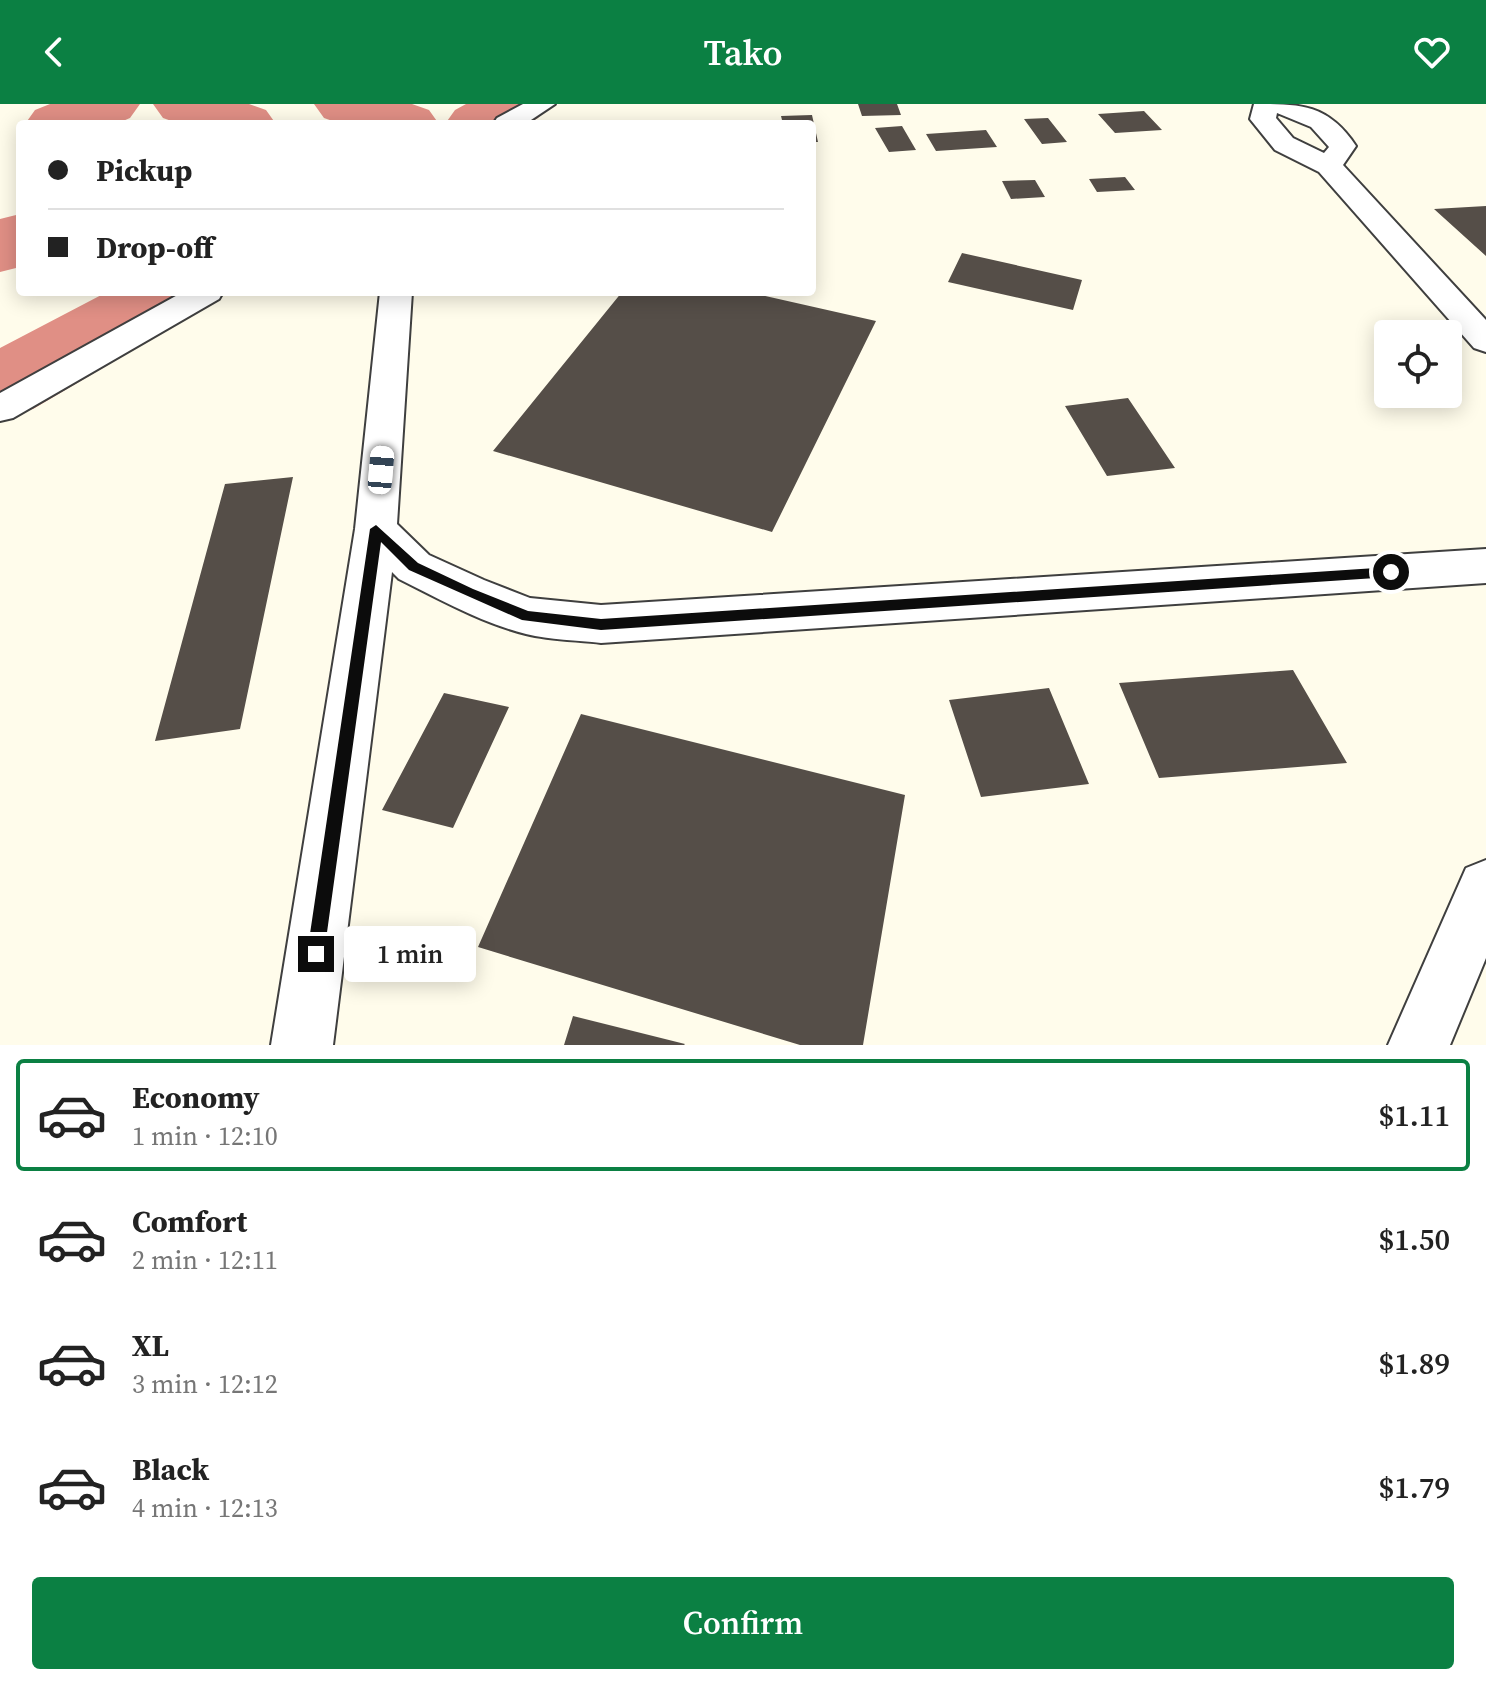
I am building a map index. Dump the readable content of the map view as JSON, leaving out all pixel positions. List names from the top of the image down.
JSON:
{
  "page": {
    "header": "Tako",
    "banner": ["Pickup", "Drop-off"],
    "bubble": "1 min",
    "list": [
      {
        "name": "Economy",
        "note": "1 min · 12:10",
        "value": "$1.11"
      },
      {
        "name": "Comfort",
        "note": "2 min · 12:11",
        "value": "$1.50"
      },
      {
        "name": "XL",
        "note": "3 min · 12:12",
        "value": "$1.89"
      },
      {
        "name": "Black",
        "note": "4 min · 12:13",
        "value": "$1.79"
      }
    ],
    "buttons": "Confirm"
  }
}
